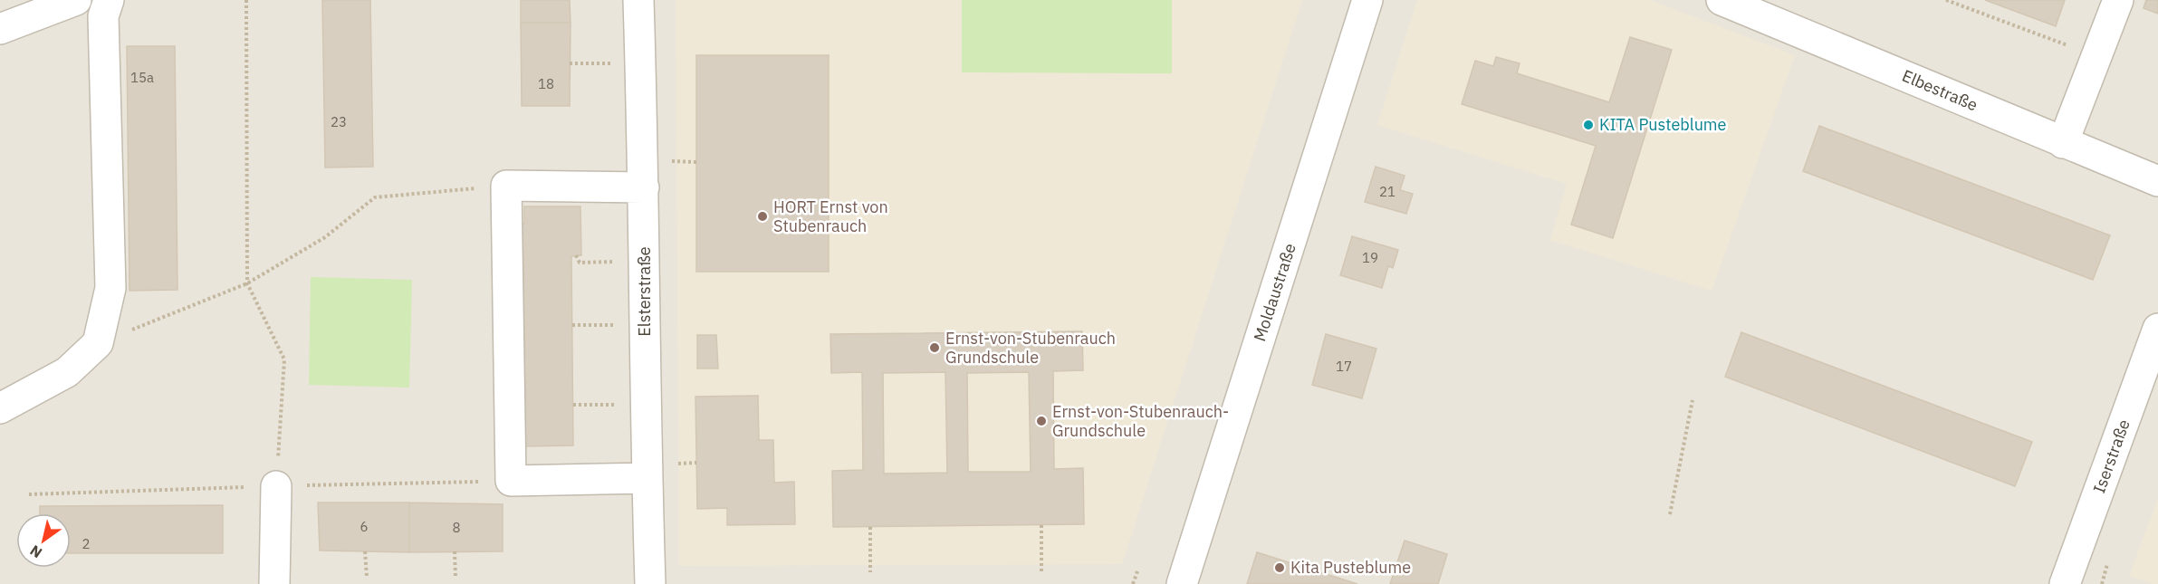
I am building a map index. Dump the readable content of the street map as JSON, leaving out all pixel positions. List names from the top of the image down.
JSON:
{
  "streets": {
    "street": [
      "Elbestraße",
      "Elsterstraße",
      "Moldaustraße",
      "Iserstraße"
    ]
  },
  "places": [
    "KITA Pusteblume",
    "HORT Ernst von Stubenrauch",
    "Ernst-von-Stubenrauch Grundschule",
    "Ernst-von-Stubenrauch- Grundschule",
    "Kita Pusteblume"
  ],
  "house_numbers": [
    "15a",
    "18",
    "23",
    "21",
    "19",
    "17",
    "6",
    "8",
    "2"
  ],
  "north": "bottom left"
}
